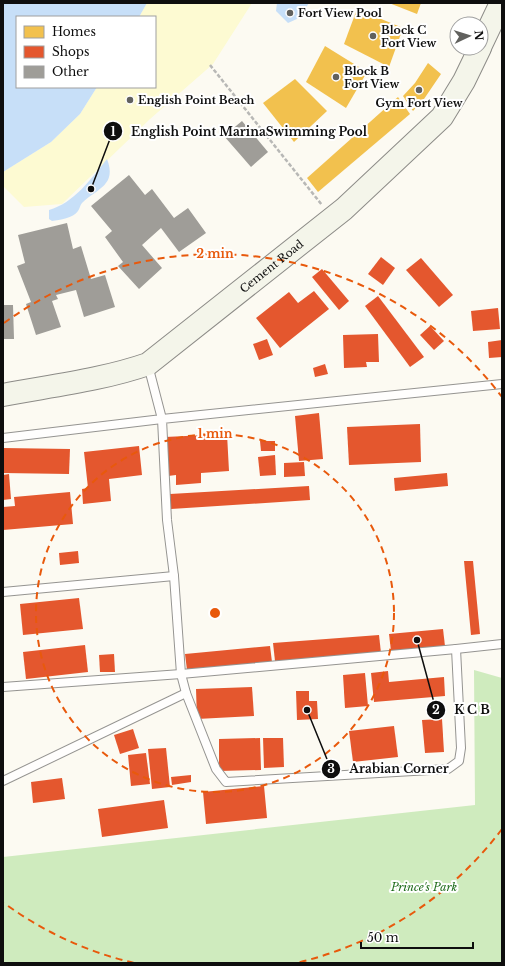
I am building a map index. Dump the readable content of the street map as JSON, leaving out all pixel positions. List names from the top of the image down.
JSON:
{
  "streets": {
    "main road": ["Cement Road"]
  },
  "parks": ["Prince's Park"],
  "places": [
    "Fort View Pool",
    "Block C Fort View",
    "Block B Fort View",
    "Gym Fort View",
    "English Point Beach",
    "English Point MarinaSwimming Pool",
    "K C B",
    "Arabian Corner"
  ],
  "legend": ["Homes", "Shops", "Other"],
  "scale_bar": "50 m",
  "north": "right",
  "rings": ["2 min", "1 min"]
}
